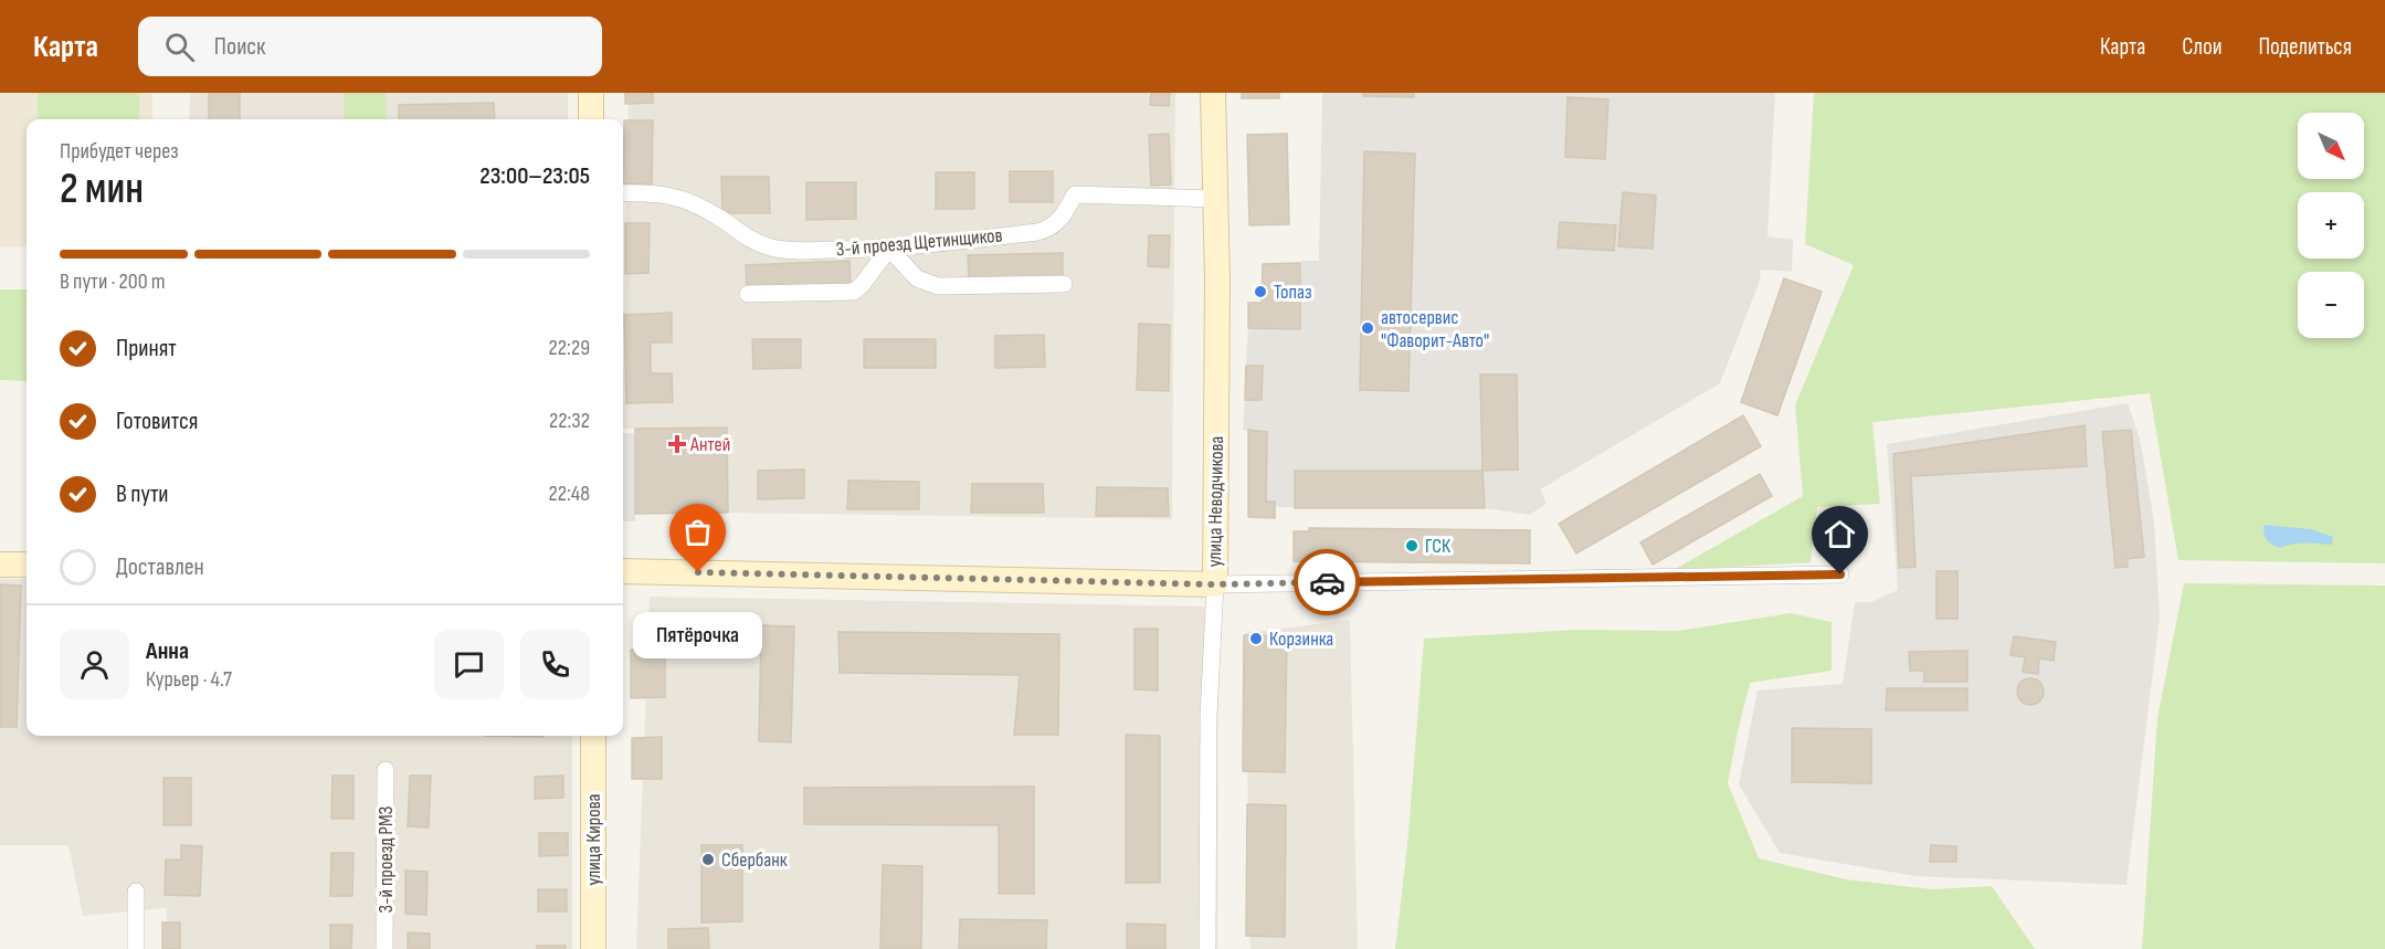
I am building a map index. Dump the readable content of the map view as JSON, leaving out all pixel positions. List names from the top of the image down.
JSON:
{
  "streets": {
    "main road": ["улица Неводчикова", "улица Кирова"],
    "street": ["3-й проезд Щетинщиков", "3-й проезд РМЗ"]
  },
  "crossings": [
    ["3-й проезд Щетинщиков", "улица Неводчикова"]
  ],
  "places": {
    "other": [
      "Топаз",
      "автосервис \"Фаворит-Авто\"",
      "ГСК",
      "Пятёрочка",
      "Корзинка",
      "Сбербанк"
    ],
    "health": ["Антей"]
  },
  "north": "bottom right",
  "page": {
    "header": "Карта",
    "search": "Поиск",
    "nav": ["Карта", "Слои", "Поделиться"],
    "map_buttons": ["+", "−"],
    "heading": ["2 мин", "Прибудет через", "23:00–23:05"],
    "panel": ["Анна", "Курьер · 4.7"],
    "bar": "В пути · 200 m",
    "list": [
      ["Принят", "22:29"],
      ["Готовится", "22:32"],
      ["В пути", "22:48"],
      "Доставлен"
    ],
    "bubble": "Пятёрочка"
  }
}
